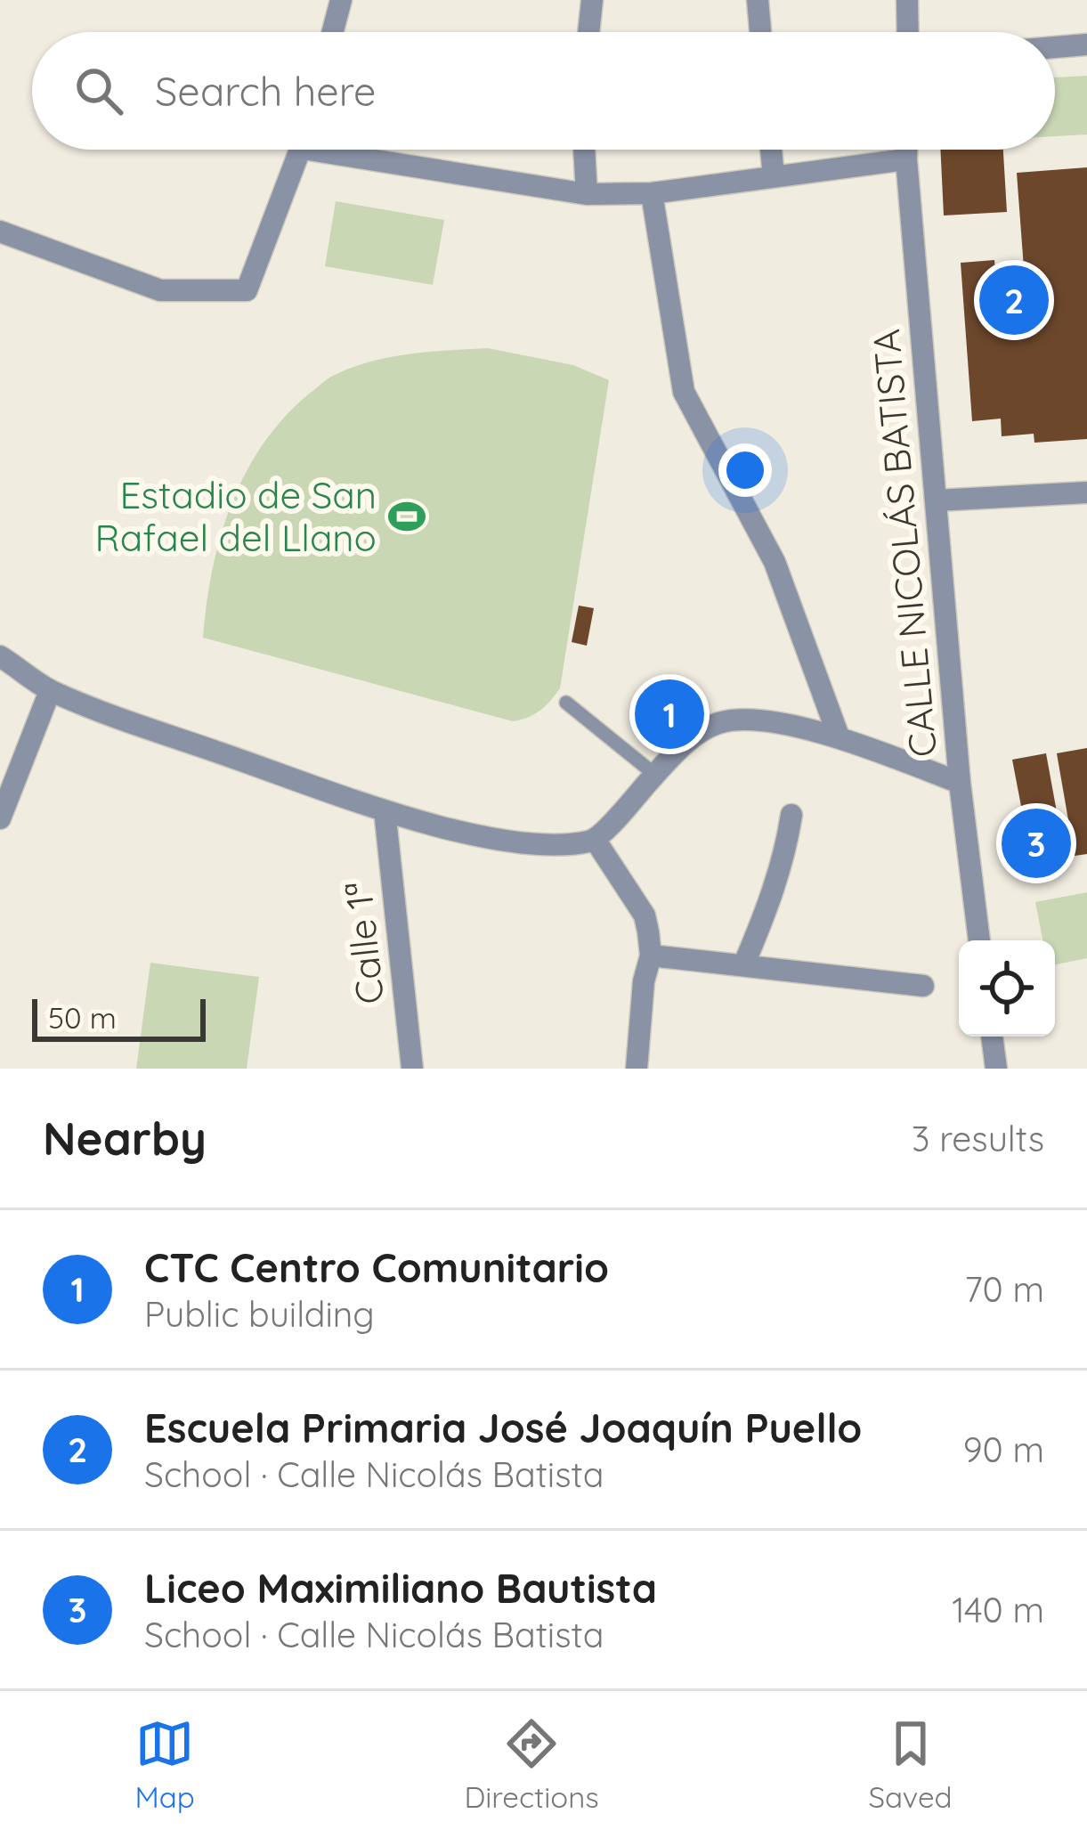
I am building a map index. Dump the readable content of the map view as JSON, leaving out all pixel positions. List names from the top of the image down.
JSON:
{
  "streets": {
    "street": ["CALLE NICOLÁS BATISTA", "Calle 1ª"]
  },
  "places": {
    "sports": ["Estadio de San Rafael del Llano"]
  },
  "scale_bar": "50 m",
  "page": {
    "search": "Search here",
    "pins": ["2", "1", "3"],
    "scale": "50 m",
    "heading": ["Nearby", "3 results"],
    "list": [
      {
        "mark": "1",
        "name": "CTC Centro Comunitario",
        "note": "Public building",
        "value": "70 m"
      },
      {
        "mark": "2",
        "name": "Escuela Primaria José Joaquín Puello",
        "note": "School · Calle Nicolás Batista",
        "value": "90 m"
      },
      {
        "mark": "3",
        "name": "Liceo Maximiliano Bautista",
        "note": "School · Calle Nicolás Batista",
        "value": "140 m"
      }
    ],
    "nav": ["Map", "Directions", "Saved"]
  }
}
